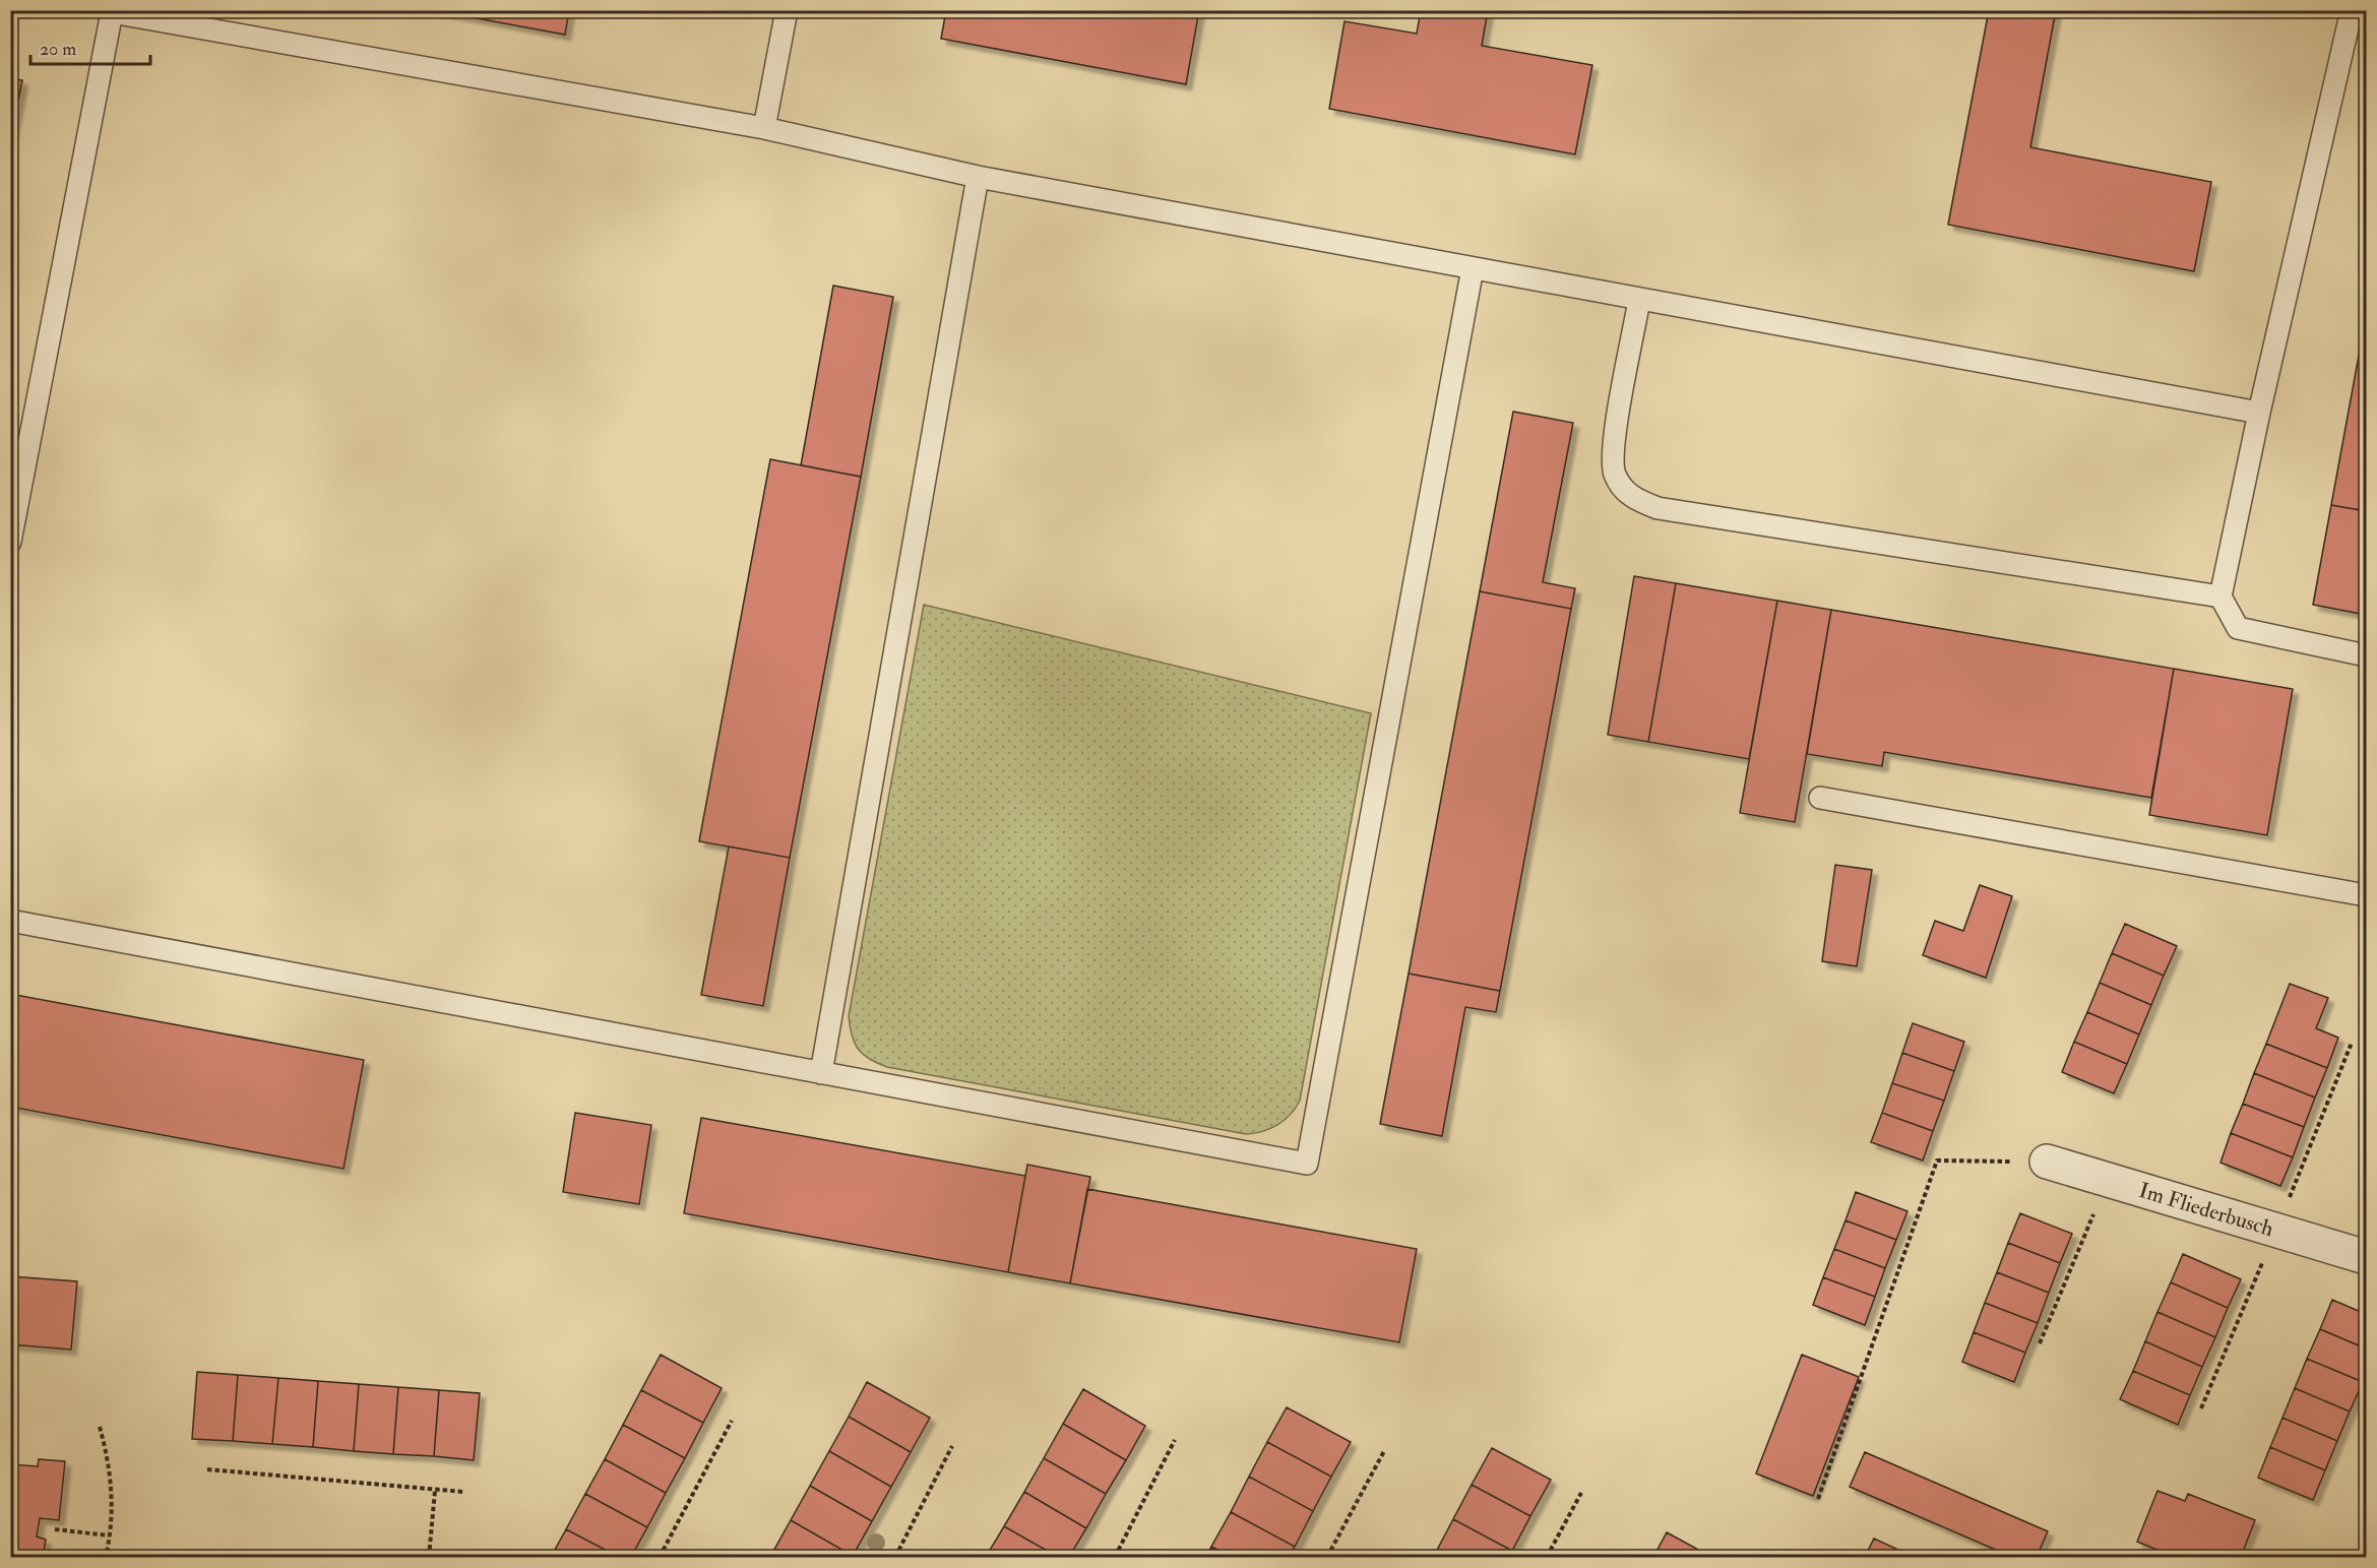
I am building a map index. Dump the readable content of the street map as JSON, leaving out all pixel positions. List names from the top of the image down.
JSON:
{
  "streets": {
    "street": ["Im Fliederbusch"]
  },
  "scale_bar": "20 m"
}
